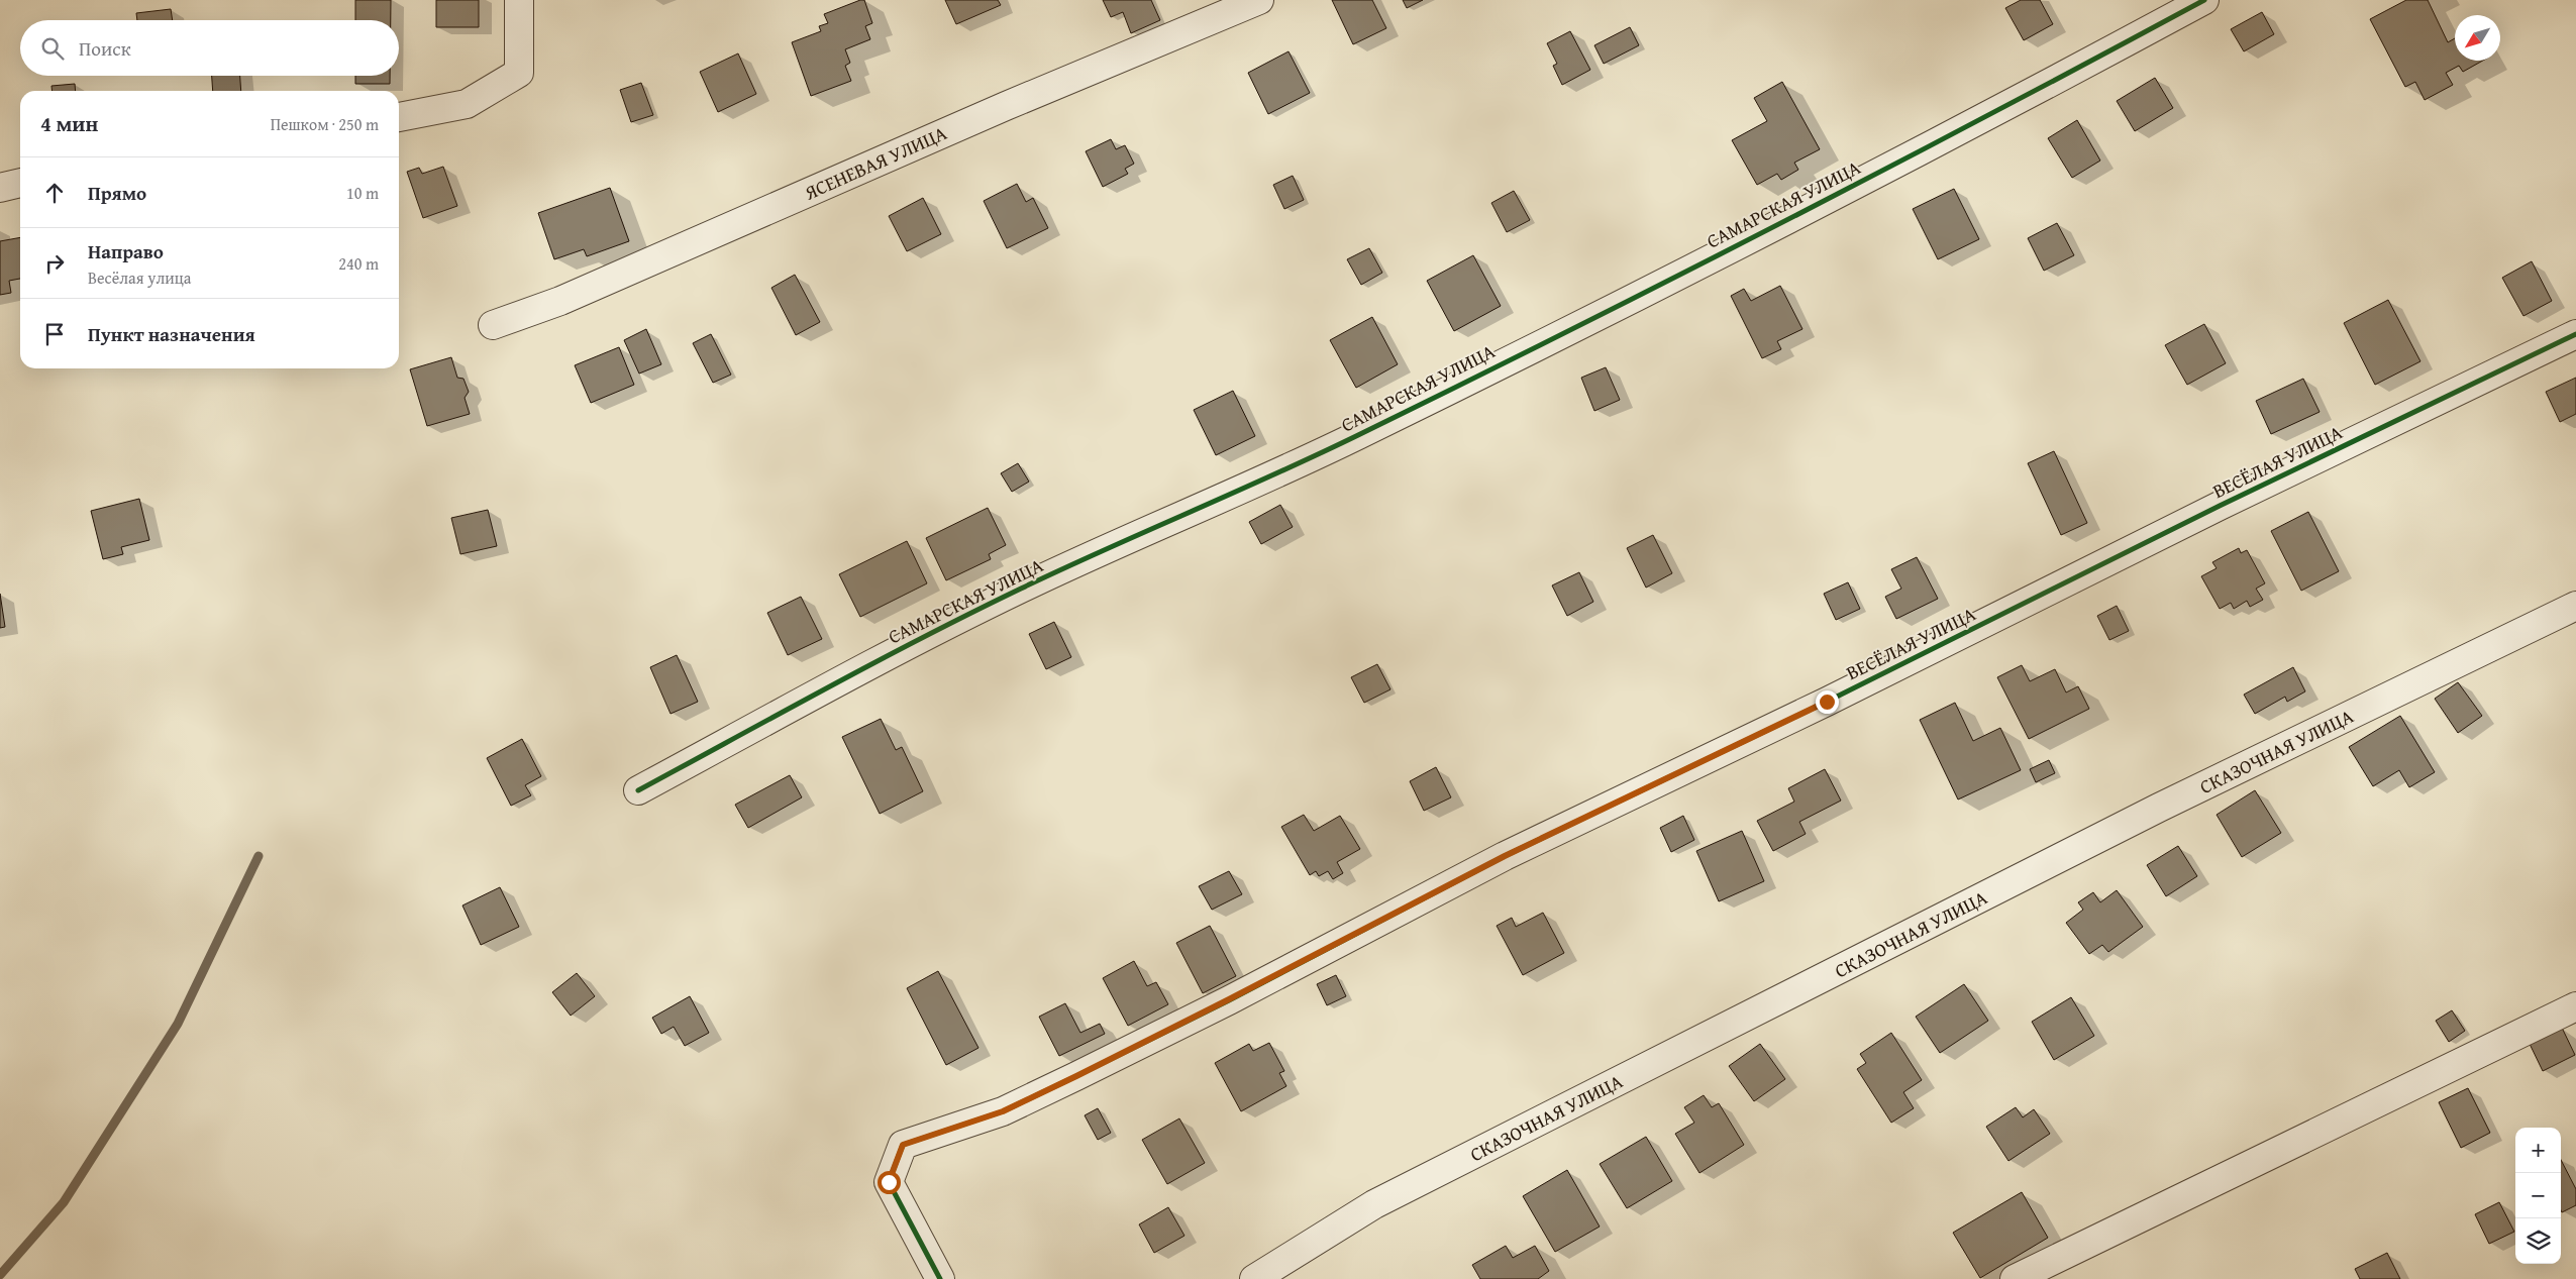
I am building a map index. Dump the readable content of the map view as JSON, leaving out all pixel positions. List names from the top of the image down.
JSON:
{
  "streets": {
    "street": [
      "ЯСЕНЕВАЯ УЛИЦА",
      "САМАРСКАЯ УЛИЦА",
      "ВЕСЁЛАЯ УЛИЦА",
      "СКАЗОЧНАЯ УЛИЦА"
    ]
  },
  "north": "bottom left",
  "page": {
    "search": "Поиск",
    "heading": ["4 мин", "Пешком · 250 m"],
    "list": [
      ["Прямо", "10 m"],
      ["Направо", "Весёлая улица", "240 m"],
      "Пункт назначения"
    ],
    "map_buttons": ["+", "−"]
  }
}
